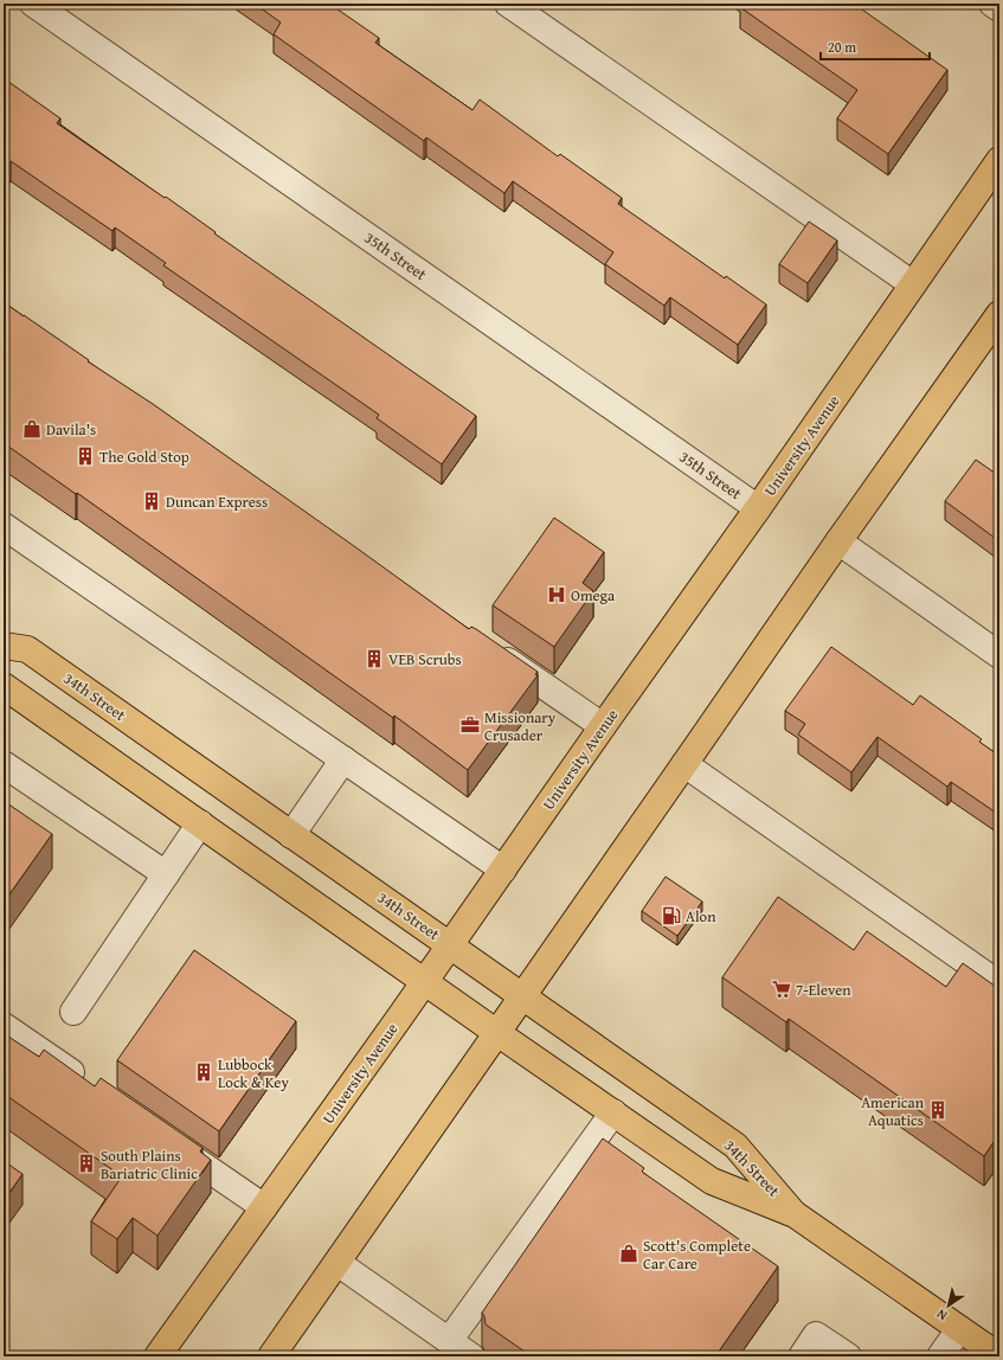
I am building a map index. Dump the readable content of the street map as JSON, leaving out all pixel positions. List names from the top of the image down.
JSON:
{
  "streets": {
    "main road": ["University Avenue", "34th Street"],
    "street": ["35th Street"]
  },
  "crossings": [
    ["35th Street", "University Avenue"],
    ["University Avenue", "34th Street"]
  ],
  "places": {
    "shop": ["Davila's", "Scott's Complete Car Care"],
    "building": [
      "The Gold Stop",
      "Duncan Express",
      "VEB Scrubs",
      "Lubbock Lock & Key",
      "American Aquatics",
      "South Plains Bariatric Clinic"
    ],
    "hospital": ["Omega"],
    "office": ["Missionary Crusader"],
    "fuel station": ["Alon"],
    "supermarket": ["7-Eleven"]
  },
  "scale_bar": "20 m",
  "north": "bottom left"
}
